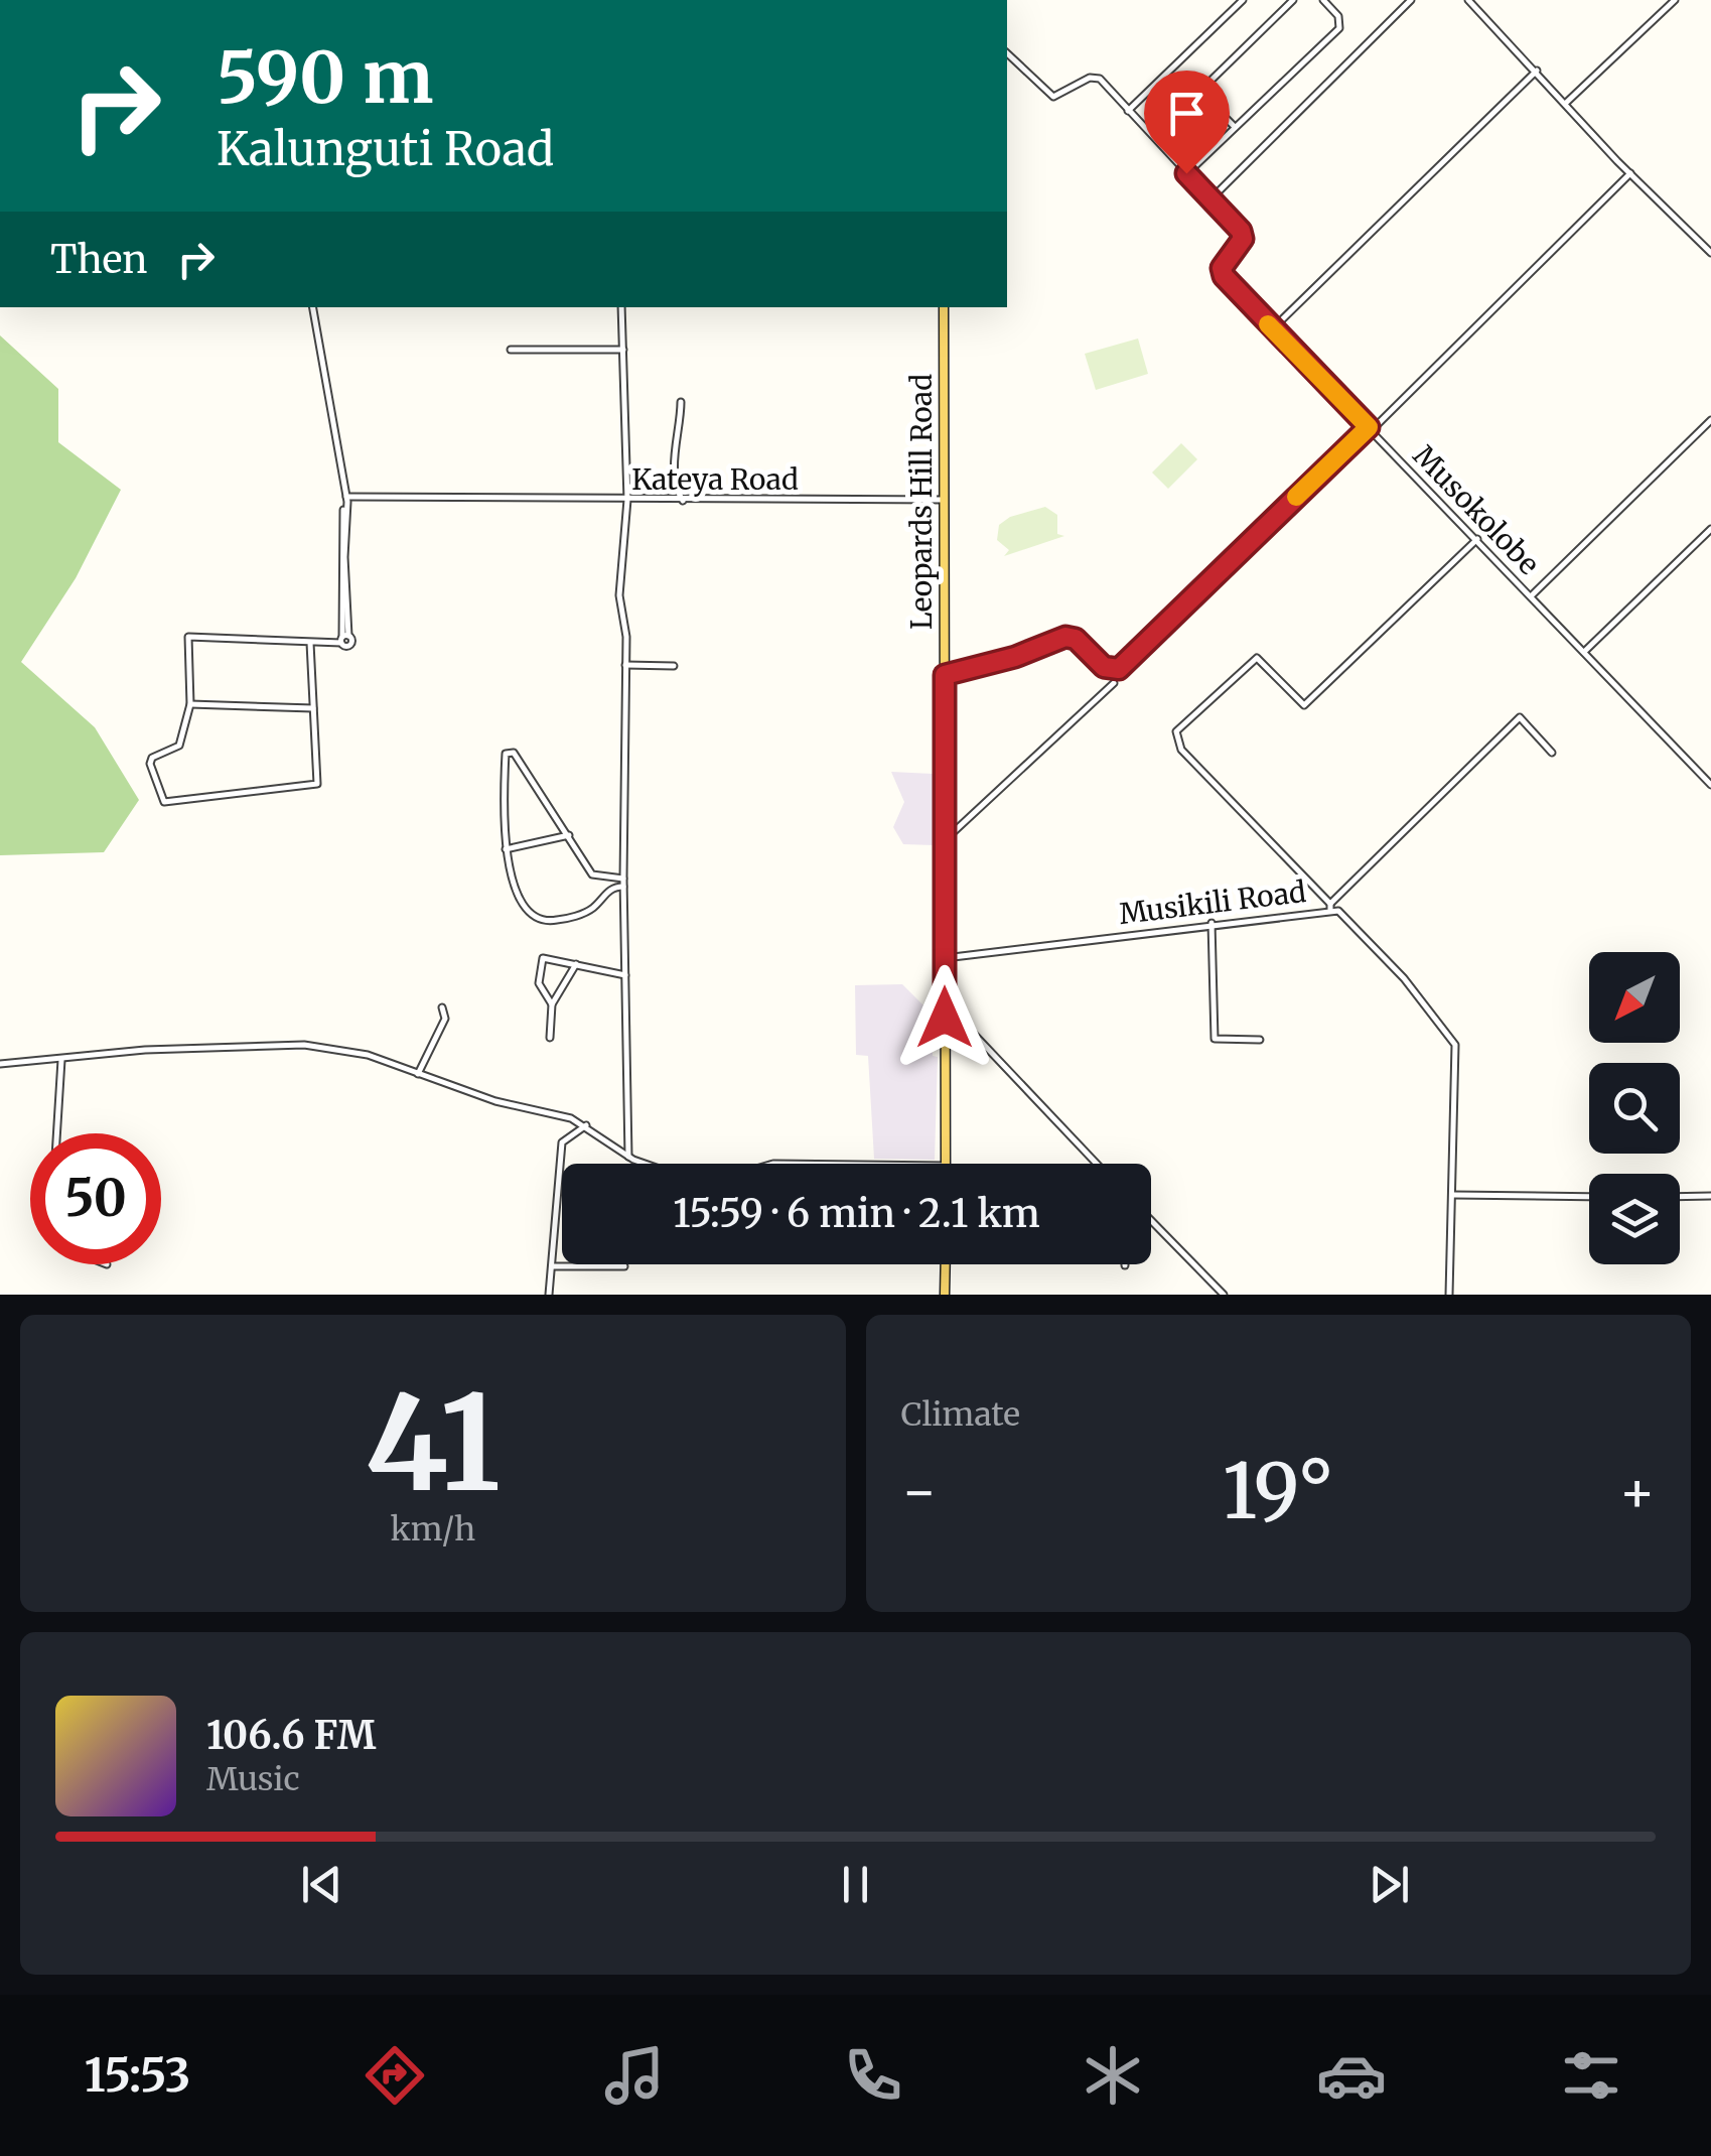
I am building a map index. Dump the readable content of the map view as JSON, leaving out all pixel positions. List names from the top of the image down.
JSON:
{
  "streets": {
    "main road": ["Leopards Hill Road"],
    "street": ["Kateya Road", "Musokolobe", "Musikili Road"]
  },
  "crossings": [
    ["Kateya Road", "Leopards Hill Road"],
    ["Leopards Hill Road", "Musikili Road"]
  ],
  "north": "bottom left",
  "page": {
    "turn": ["590 m", "Kalunguti Road"],
    "then": "Then",
    "limit": "50",
    "trip": "15:59 · 6 min · 2.1 km",
    "tile": [
      ["41", "km/h"],
      "Climate"
    ],
    "heat": ["−", "19°", "+"],
    "song": ["106.6 FM", "Music"],
    "tabs": "15:53"
  }
}
